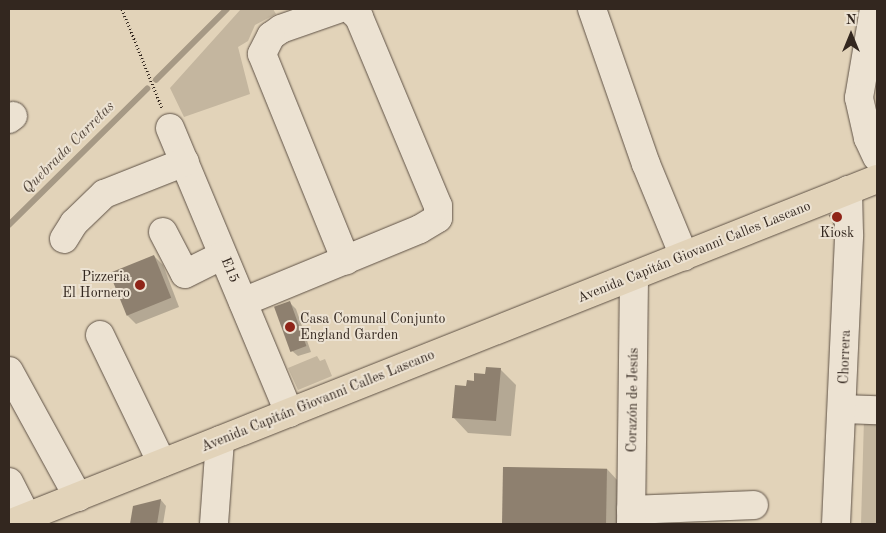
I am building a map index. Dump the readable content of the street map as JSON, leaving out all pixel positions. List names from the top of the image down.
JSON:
{
  "streets": {
    "main road": ["Avenida Capitán Giovanni Calles Lascano"],
    "street": ["E15", "Chorrera", "Corazón de Jesús"]
  },
  "crossings": [
    ["Avenida Capitán Giovanni Calles Lascano", "E15"],
    ["Avenida Capitán Giovanni Calles Lascano", "Chorrera"],
    ["Avenida Capitán Giovanni Calles Lascano", "Corazón de Jesús"]
  ],
  "water": ["Quebrada Carretas"],
  "places": ["Kiosk", "Pizzeria El Hornero", "Casa Comunal Conjunto England Garden"],
  "north": "top"
}
